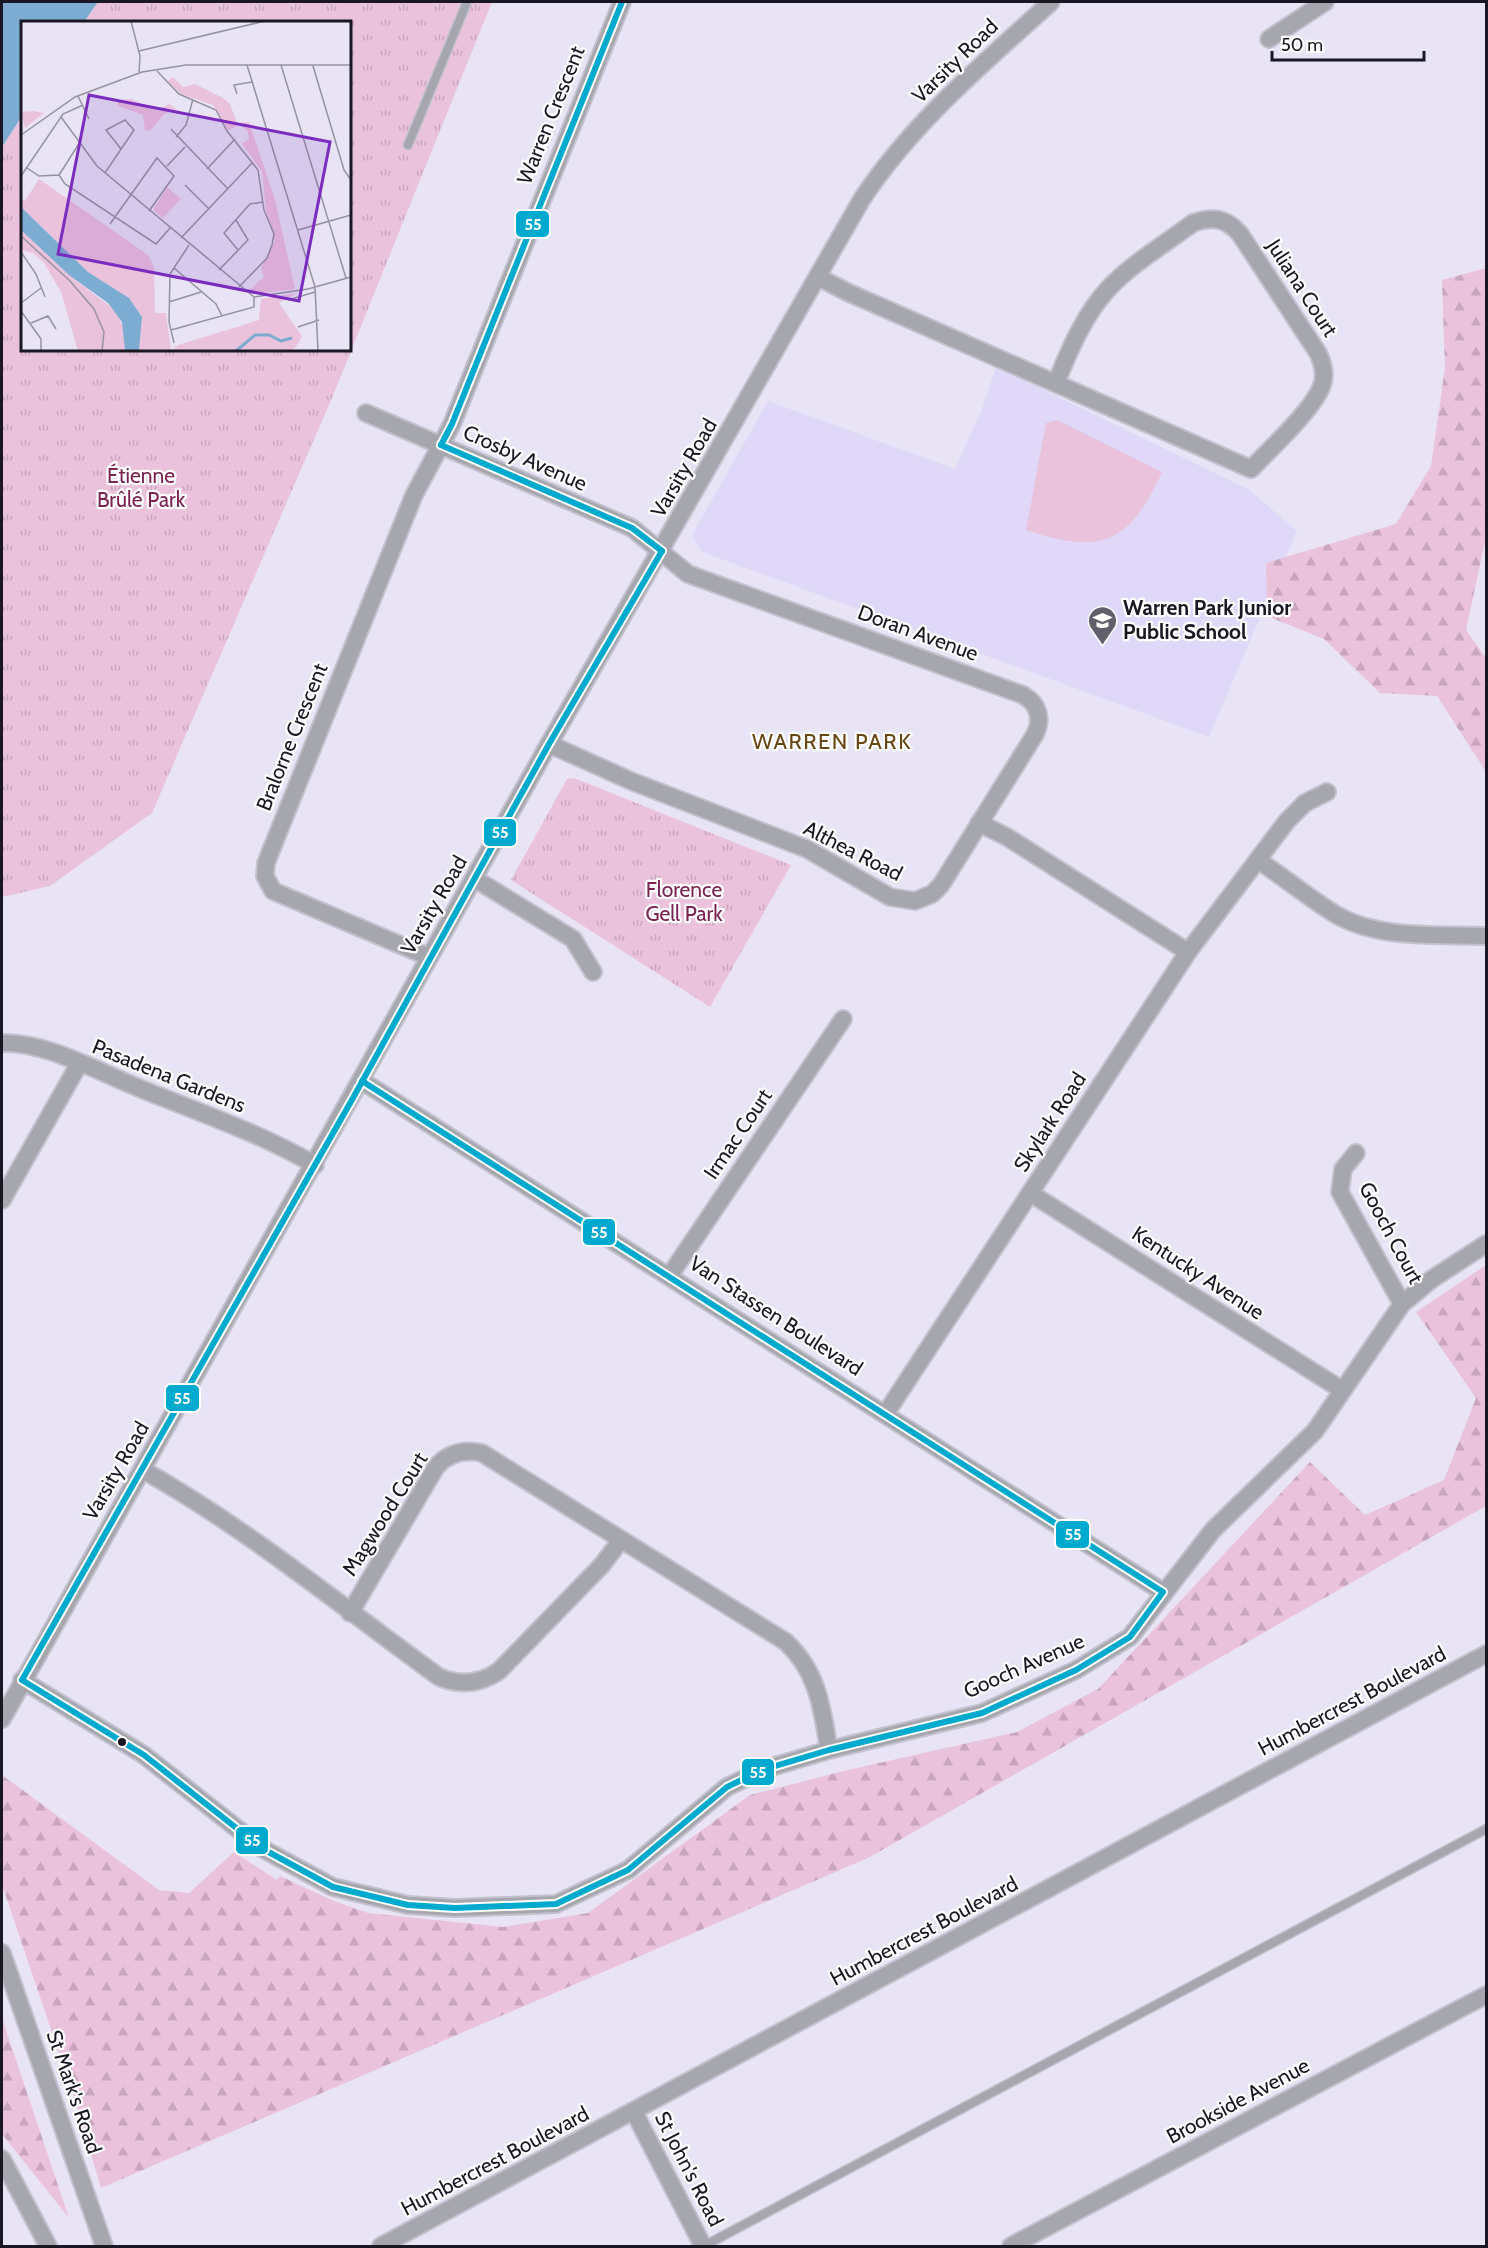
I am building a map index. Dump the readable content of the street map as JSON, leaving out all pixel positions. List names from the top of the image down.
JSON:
{
  "streets": {
    "street": [
      "Varsity Road",
      "Warren Crescent",
      "Juliana Court",
      "Crosby Avenue",
      "Doran Avenue",
      "Bralorne Crescent",
      "Althea Road",
      "Pasadena Gardens",
      "Skylark Road",
      "Irmac Court",
      "Gooch Court",
      "Kentucky Avenue",
      "Van Stassen Boulevard",
      "Magwood Court",
      "Gooch Avenue",
      "Humbercrest Boulevard",
      "St Mark's Road",
      "Brookside Avenue",
      "St John's Road"
    ]
  },
  "crossings": [
    ["Varsity Road", "Juliana Court"],
    ["Varsity Road", "Crosby Avenue"],
    ["Varsity Road", "Doran Avenue"],
    ["Varsity Road", "Bralorne Crescent"],
    ["Varsity Road", "Althea Road"],
    ["Varsity Road", "Pasadena Gardens"],
    ["Varsity Road", "Van Stassen Boulevard"],
    ["Varsity Road", "Magwood Court"],
    ["Varsity Road", "Gooch Avenue"],
    ["Warren Crescent", "Crosby Avenue"],
    ["Warren Crescent", "Bralorne Crescent"],
    ["Crosby Avenue", "Doran Avenue"],
    ["Crosby Avenue", "Bralorne Crescent"],
    ["Doran Avenue", "Althea Road"],
    ["Skylark Road", "Kentucky Avenue"],
    ["Skylark Road", "Van Stassen Boulevard"],
    ["Irmac Court", "Van Stassen Boulevard"],
    ["Gooch Court", "Gooch Avenue"],
    ["Kentucky Avenue", "Gooch Avenue"],
    ["Van Stassen Boulevard", "Gooch Avenue"],
    ["Magwood Court", "Gooch Avenue"],
    ["Humbercrest Boulevard", "St John's Road"]
  ],
  "districts": ["WARREN PARK"],
  "parks": ["Étienne Brûlé Park", "Florence Gell Park"],
  "places": {
    "school or university": ["Warren Park Junior Public School"]
  },
  "lines": ["transit line 55"],
  "scale_bar": "50 m"
}
